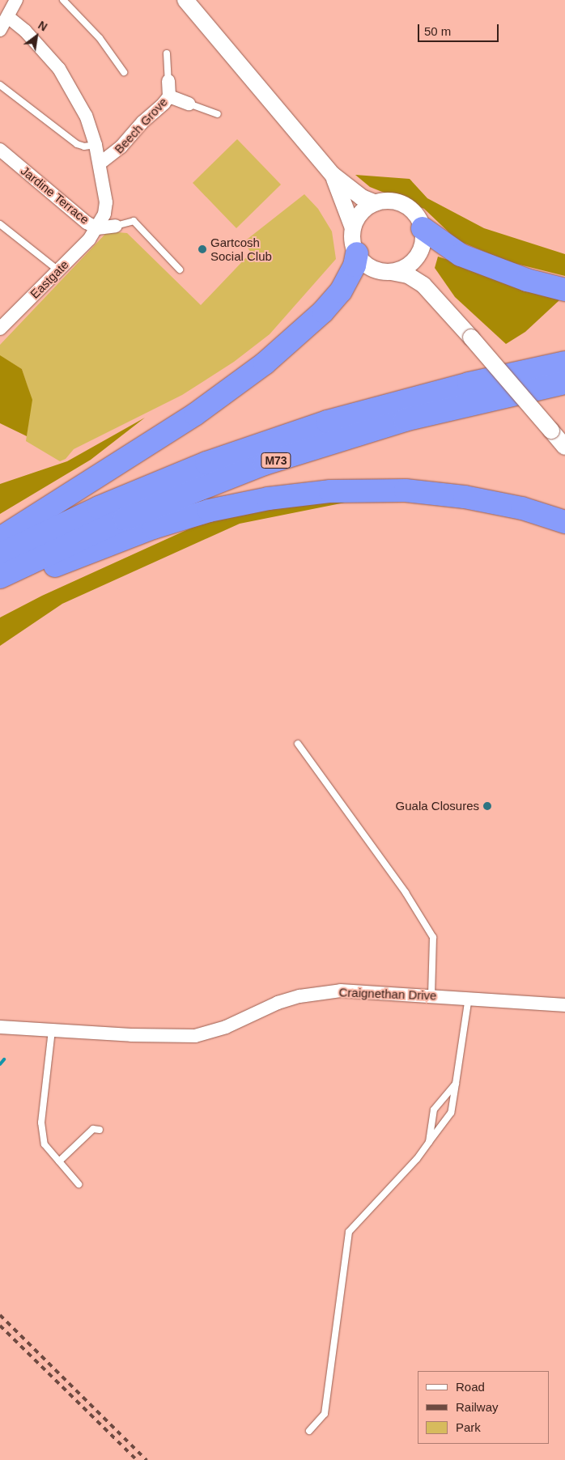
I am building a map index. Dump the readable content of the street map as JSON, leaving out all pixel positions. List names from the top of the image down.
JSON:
{
  "streets": {
    "highway": ["M73"],
    "street": [
      "Beech Grove",
      "Jardine Terrace",
      "Eastgate",
      "Craignethan Drive"
    ]
  },
  "crossings": [
    ["Beech Grove", "Eastgate"],
    ["Jardine Terrace", "Eastgate"]
  ],
  "places": ["Gartcosh Social Club", "Guala Closures"],
  "legend": ["Road", "Railway", "Park"],
  "scale_bar": "50 m",
  "north": "top right"
}
